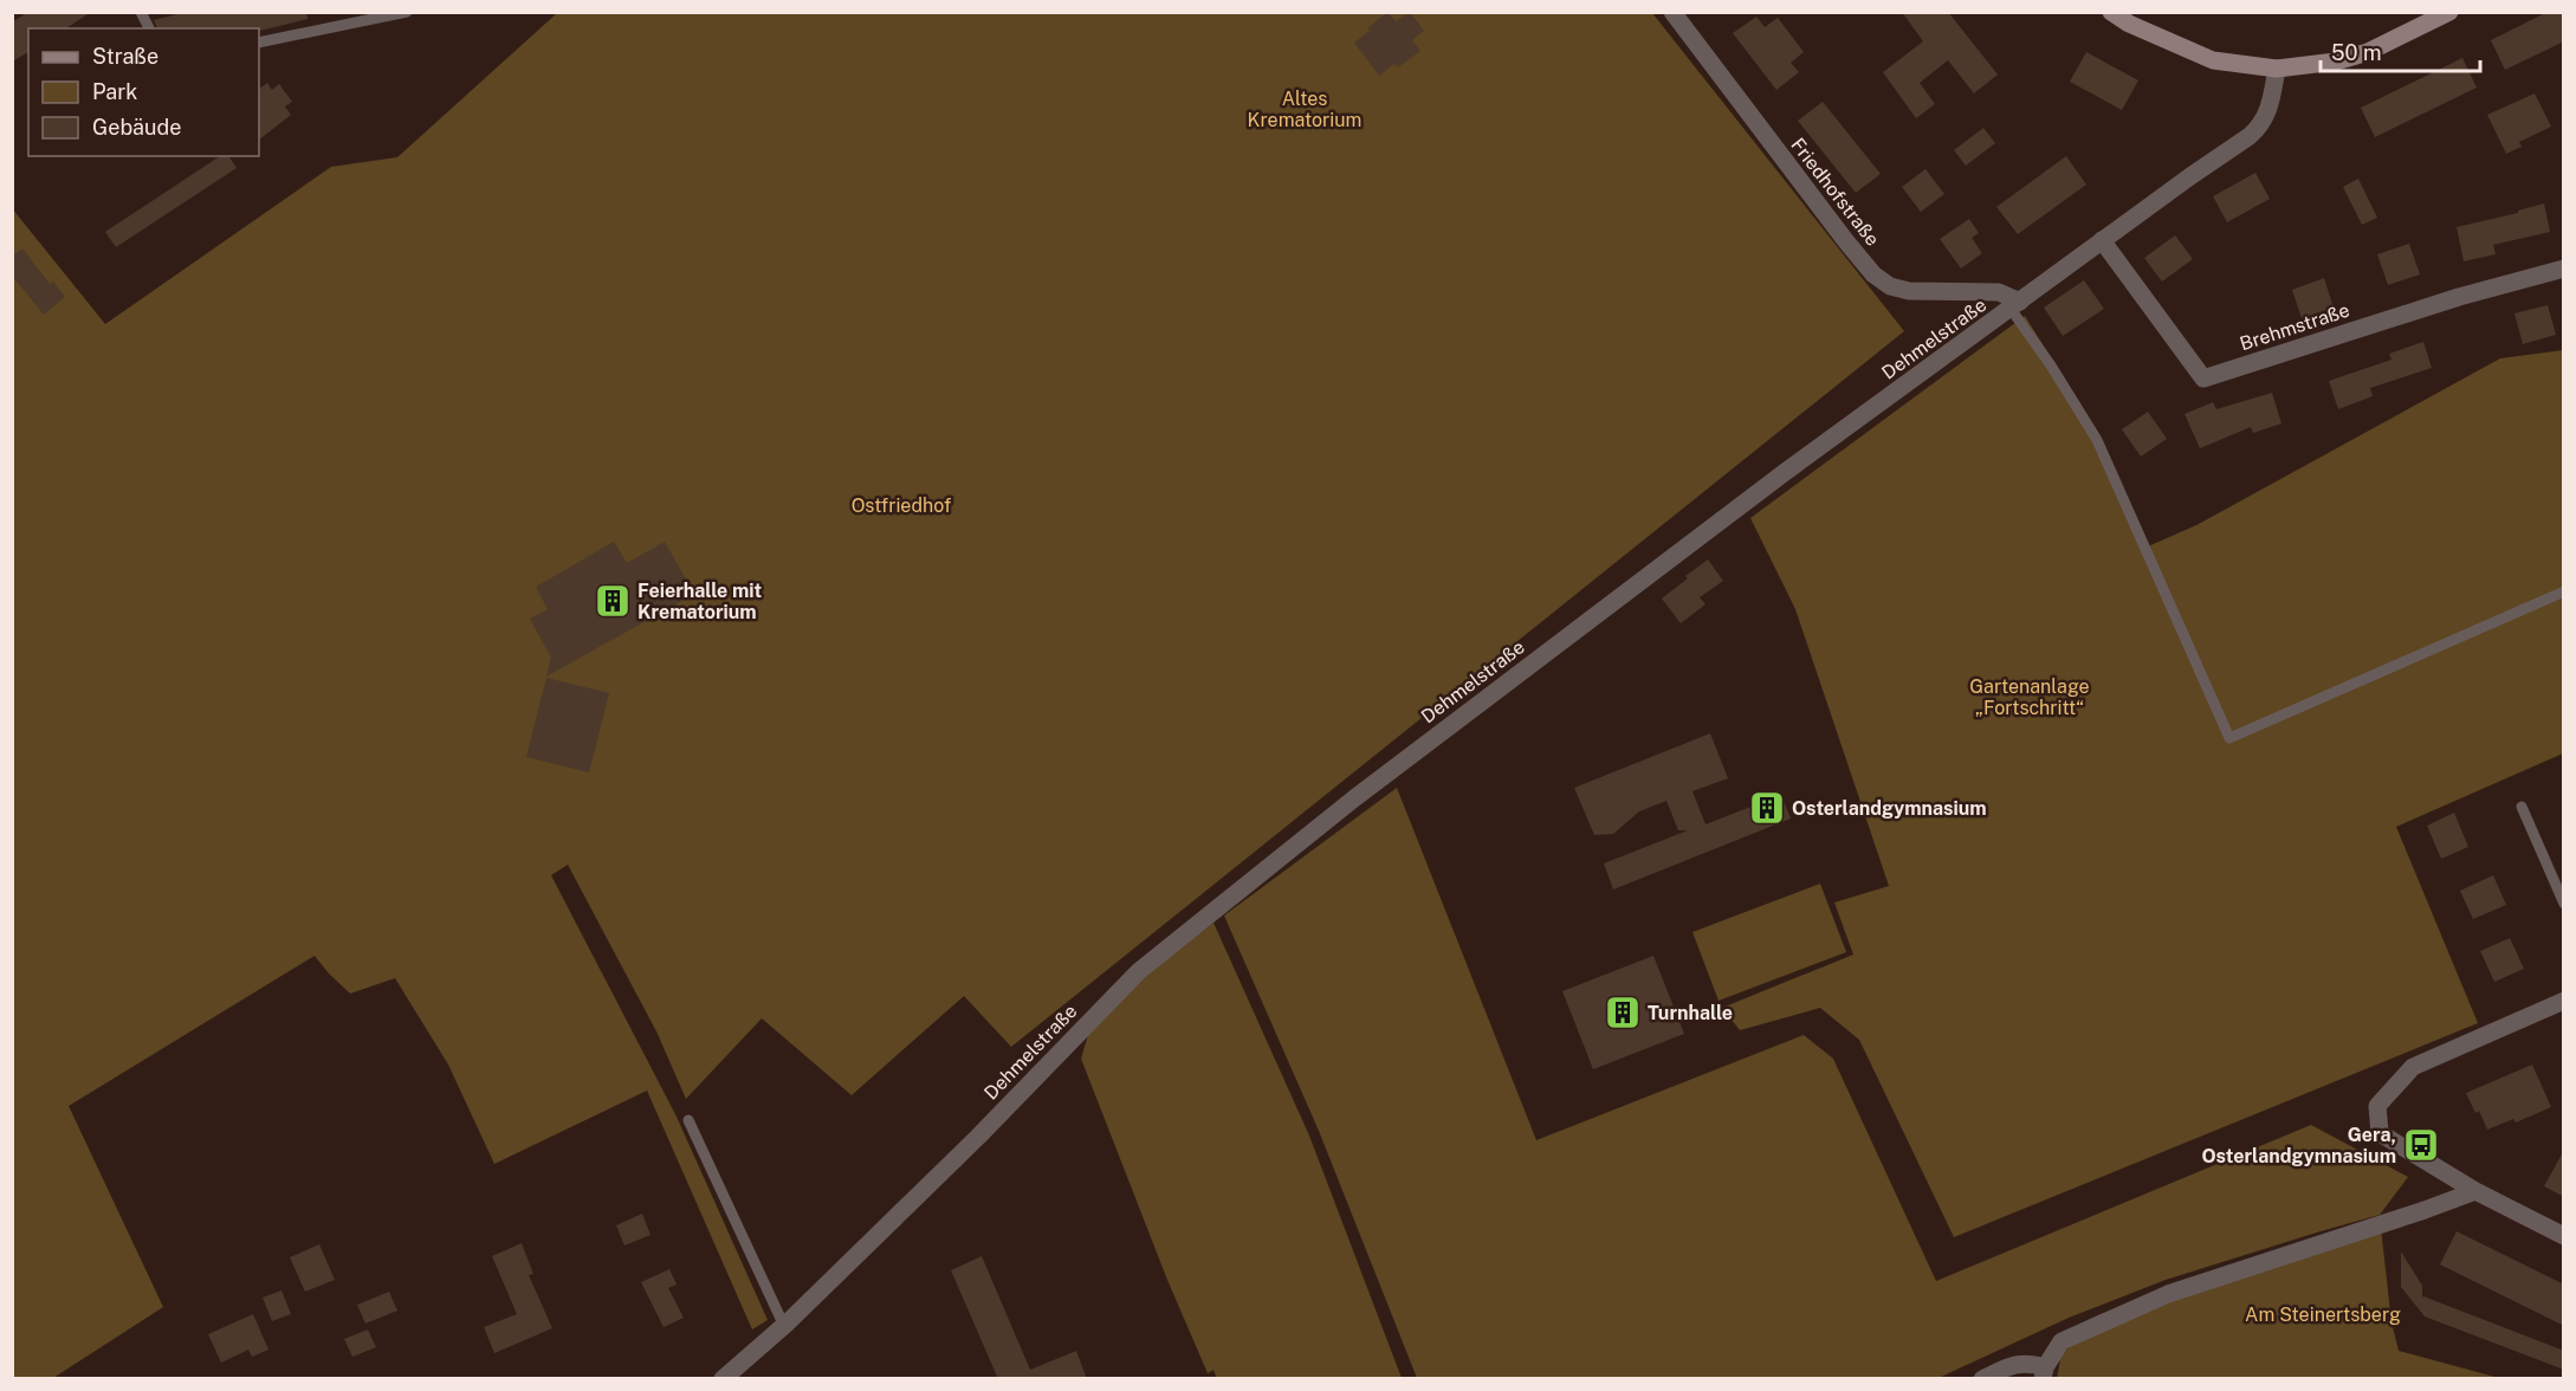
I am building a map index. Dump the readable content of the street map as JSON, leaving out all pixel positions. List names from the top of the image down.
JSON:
{
  "streets": {
    "street": ["Friedhofstraße", "Brehmstraße", "Dehmelstraße"]
  },
  "crossings": [
    ["Friedhofstraße", "Dehmelstraße"],
    ["Brehmstraße", "Dehmelstraße"]
  ],
  "parks": [
    "Altes Krematorium",
    "Ostfriedhof",
    "Gartenanlage „Fortschritt“",
    "Am Steinertsberg"
  ],
  "places": {
    "building": ["Feierhalle mit Krematorium", "Osterlandgymnasium", "Turnhalle"],
    "bus stop": ["Gera, Osterlandgymnasium"]
  },
  "legend": ["Straße", "Park", "Gebäude"],
  "scale_bar": "50 m"
}
